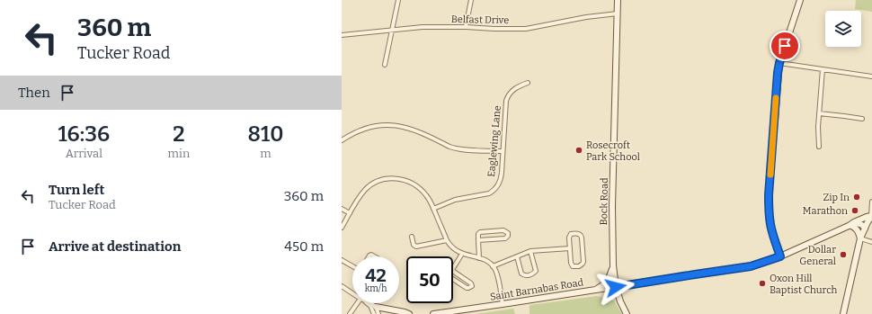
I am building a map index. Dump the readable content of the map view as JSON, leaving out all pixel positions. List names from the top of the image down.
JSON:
{
  "streets": {
    "main road": ["Bock Road", "Saint Barnabas Road"],
    "street": ["Belfast Drive", "Eaglewing Lane"]
  },
  "crossings": [
    ["Belfast Drive", "Bock Road"],
    ["Bock Road", "Saint Barnabas Road"]
  ],
  "places": [
    "Rosecroft Park School",
    "Zip In",
    "Marathon",
    "Dollar General",
    "Oxon Hill Baptist Church"
  ],
  "page": {
    "turn": ["360 m", "Tucker Road"],
    "then": "Then",
    "eta": [
      "16:36",
      "Arrival",
      "2",
      "min",
      "810",
      "m"
    ],
    "list": [
      {
        "name": "Turn left",
        "note": "Tucker Road",
        "value": "360 m"
      },
      {
        "name": "Arrive at destination",
        "value": "450 m"
      }
    ],
    "speed": "42 km/h",
    "limit": "50"
  }
}
